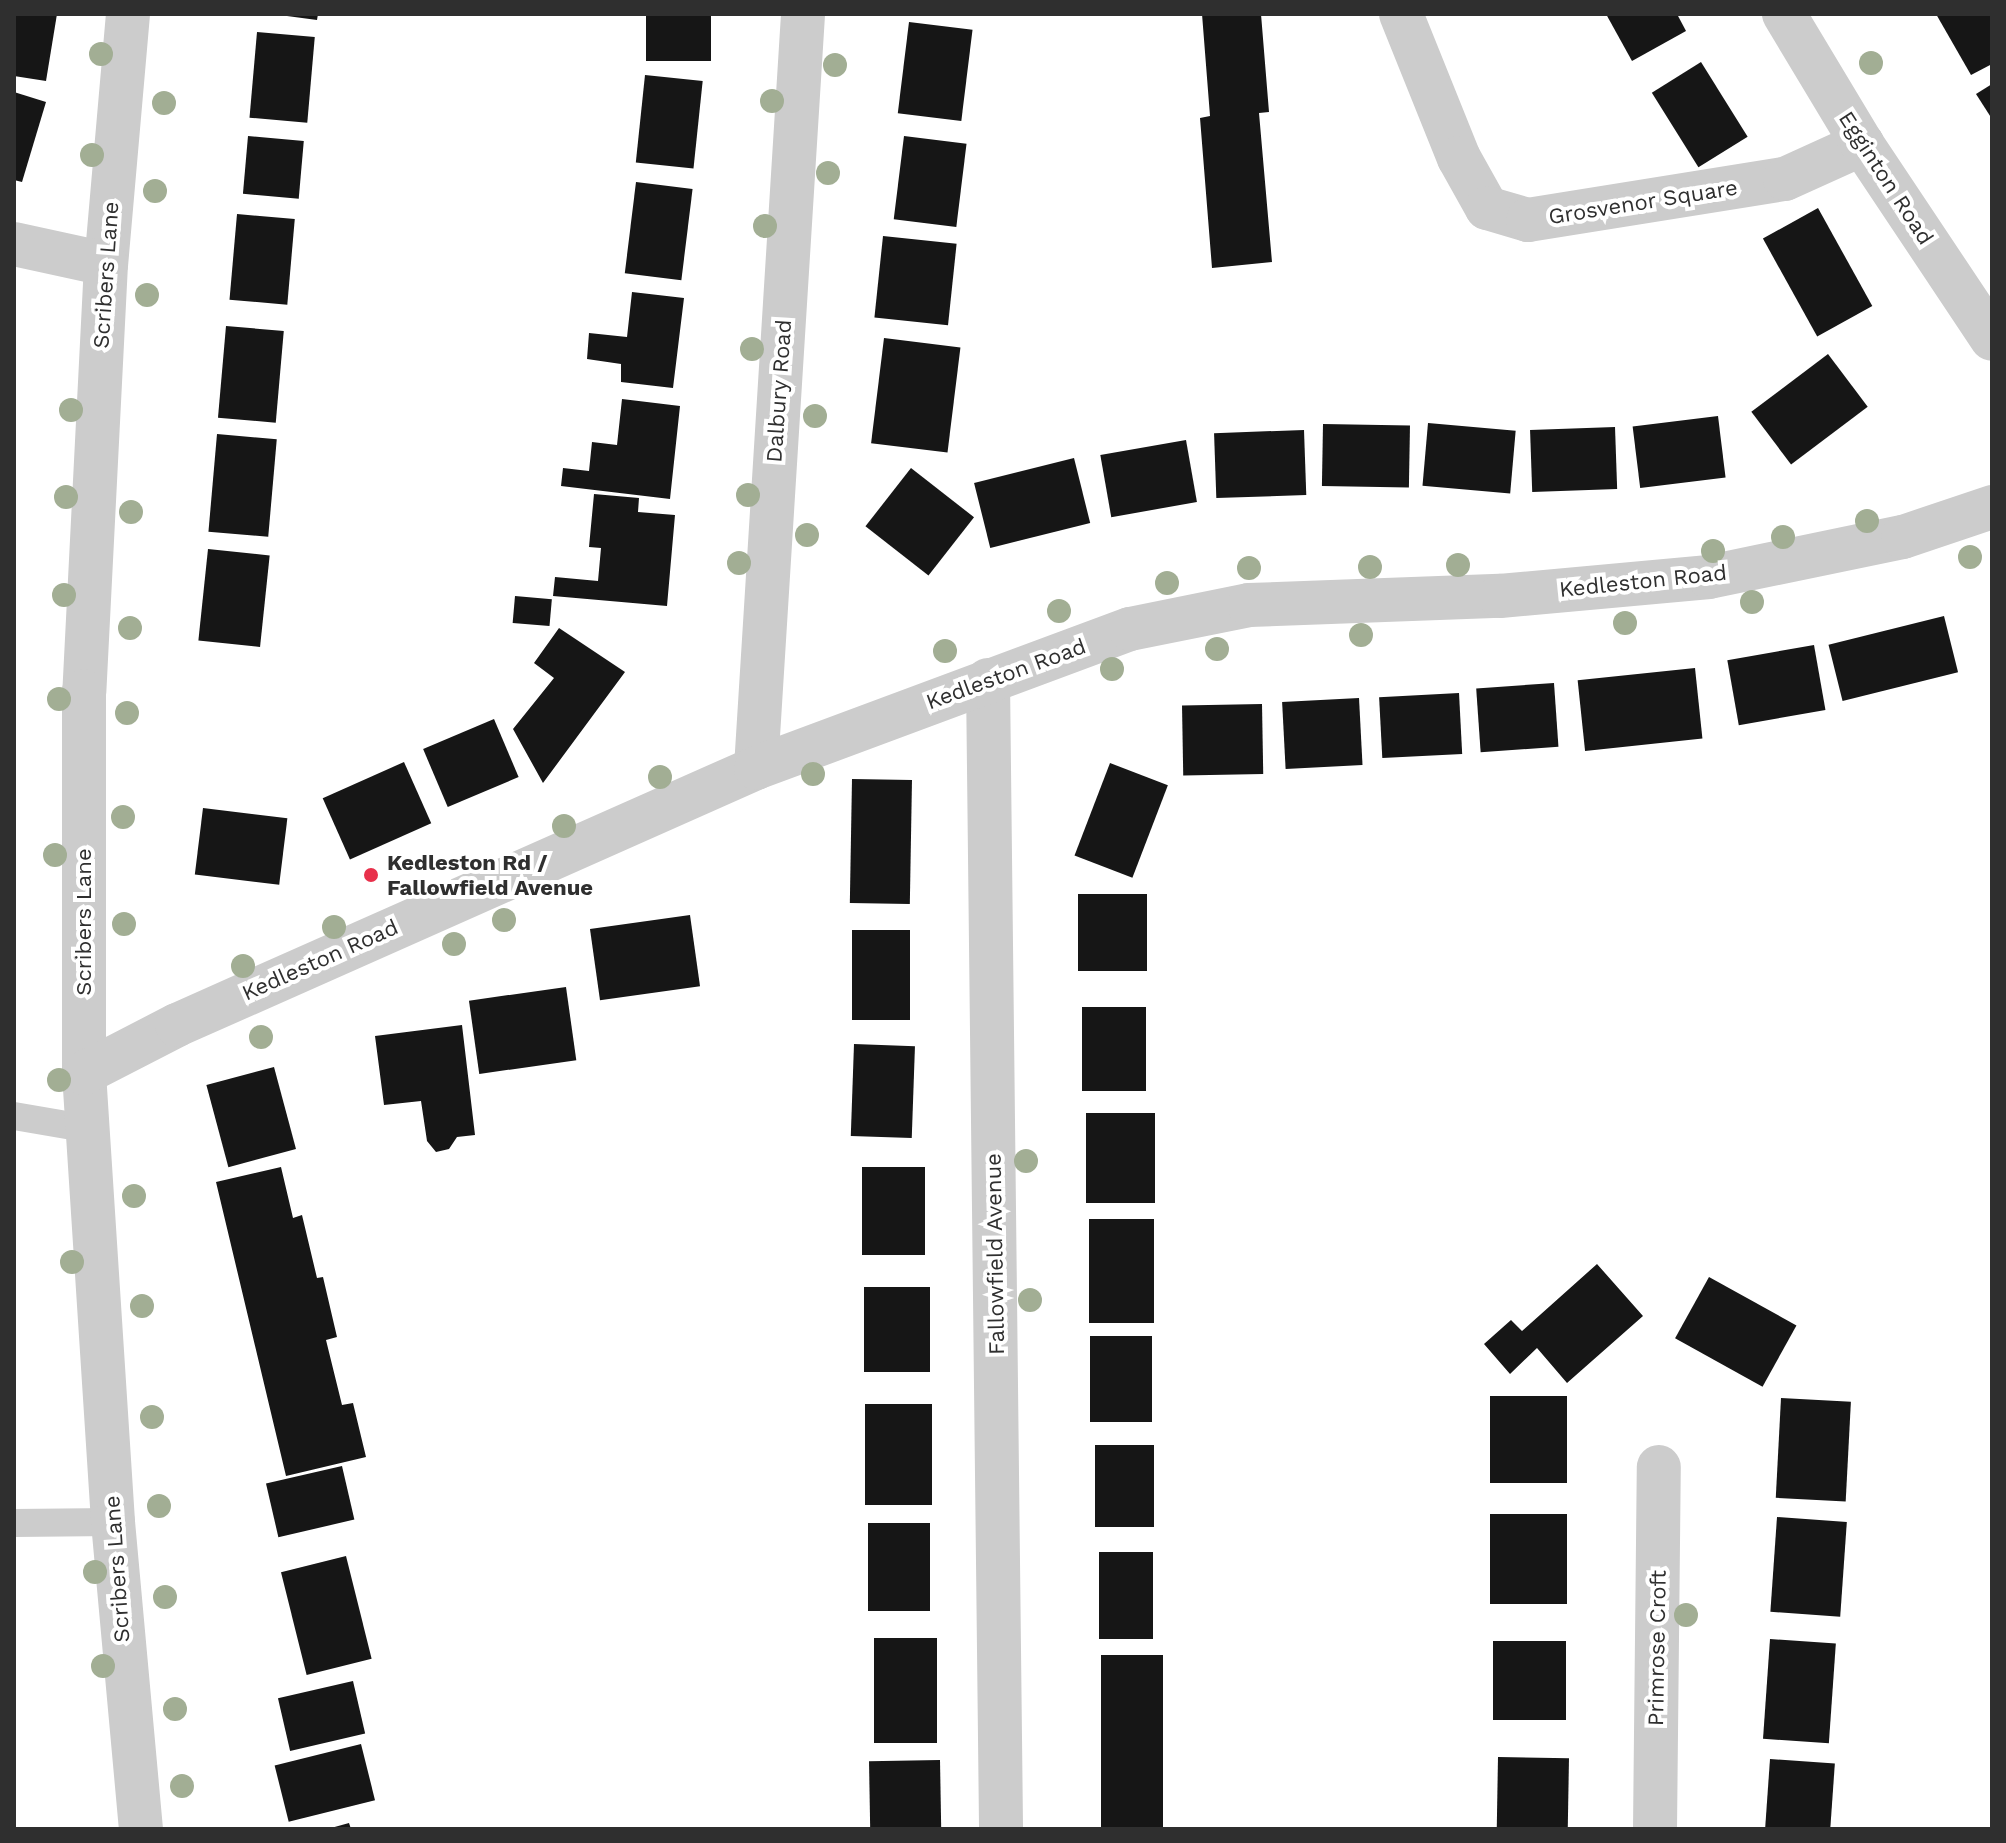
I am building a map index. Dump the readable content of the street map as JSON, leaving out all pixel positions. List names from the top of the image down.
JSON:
{
  "streets": {
    "street": [
      "Egginton Road",
      "Grosvenor Square",
      "Scribers Lane",
      "Dalbury Road",
      "Kedleston Road",
      "Fallowfield Avenue",
      "Primrose Croft"
    ]
  },
  "crossings": [
    ["Egginton Road", "Grosvenor Square"],
    ["Scribers Lane", "Kedleston Road"],
    ["Dalbury Road", "Kedleston Road"],
    ["Kedleston Road", "Fallowfield Avenue"]
  ],
  "places": ["Kedleston Rd / Fallowfield Avenue"]
}
